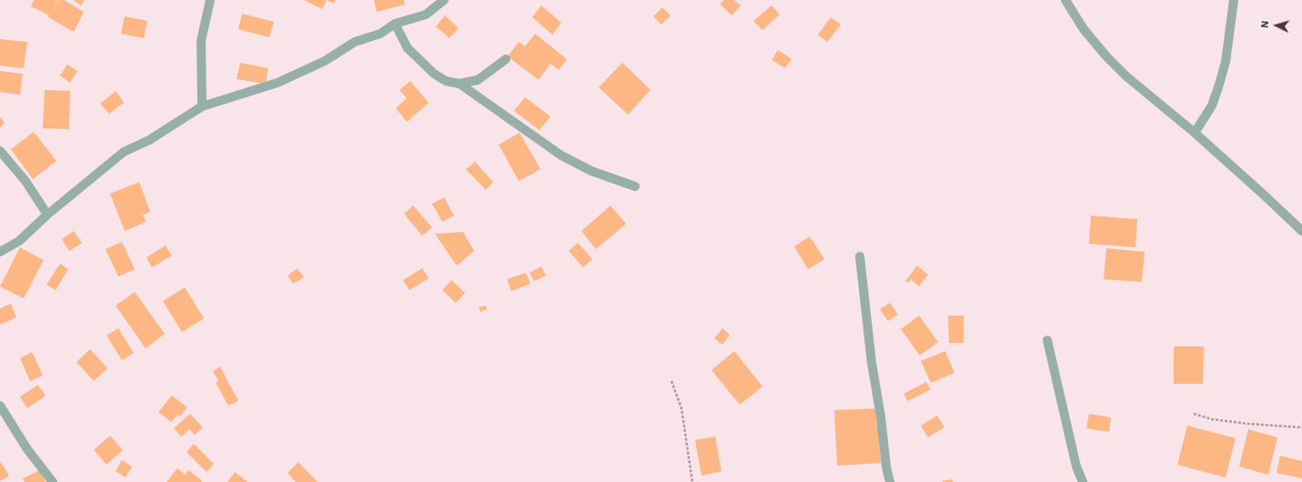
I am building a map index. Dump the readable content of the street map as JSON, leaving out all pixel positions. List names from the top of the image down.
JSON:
{
  "north": "left"
}
